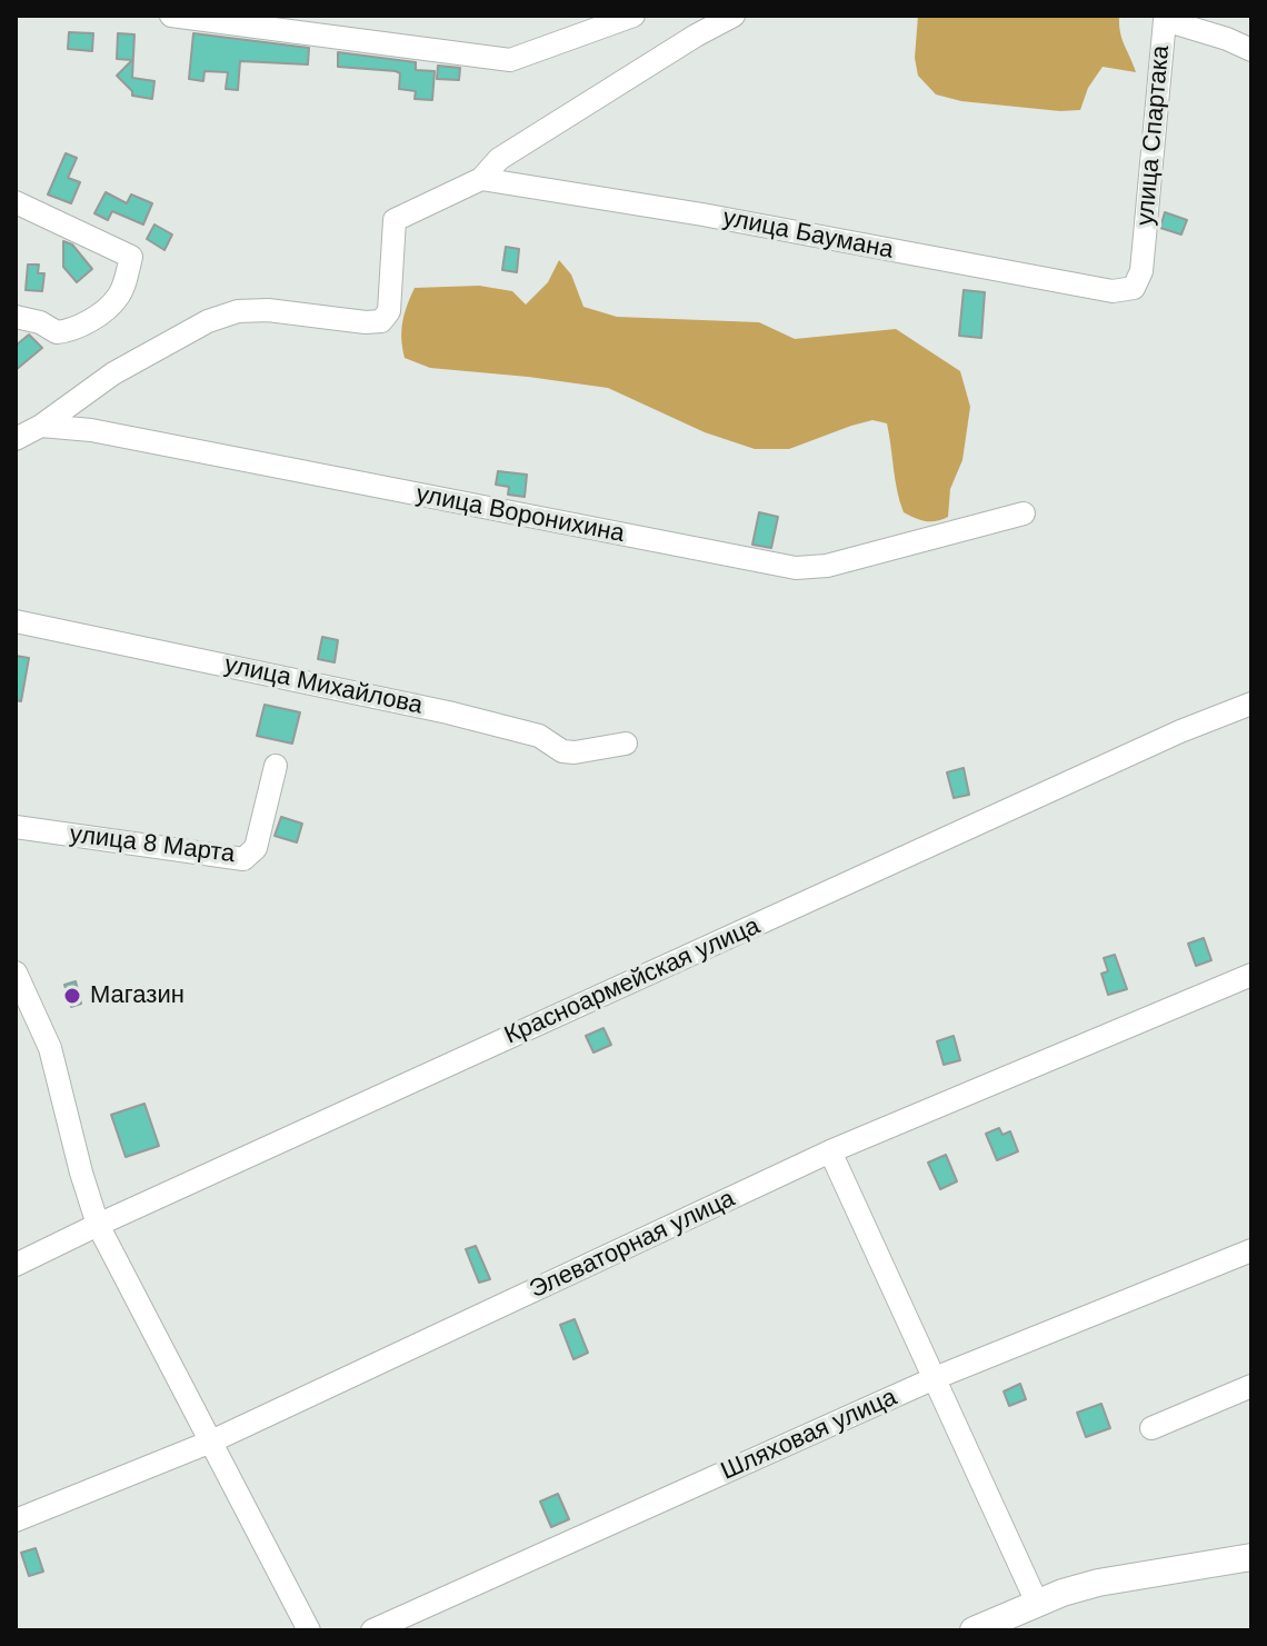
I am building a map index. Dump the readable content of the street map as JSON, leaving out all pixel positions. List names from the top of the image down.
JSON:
{
  "streets": {
    "street": [
      "улица Спартака",
      "улица Баумана",
      "улица Воронихина",
      "улица Михайлова",
      "улица 8 Марта",
      "Красноармейская улица",
      "Элеваторная улица",
      "Шляховая улица"
    ]
  },
  "crossings": [
    ["улица Спартака", "улица Баумана"]
  ],
  "places": ["Магазин"]
}
